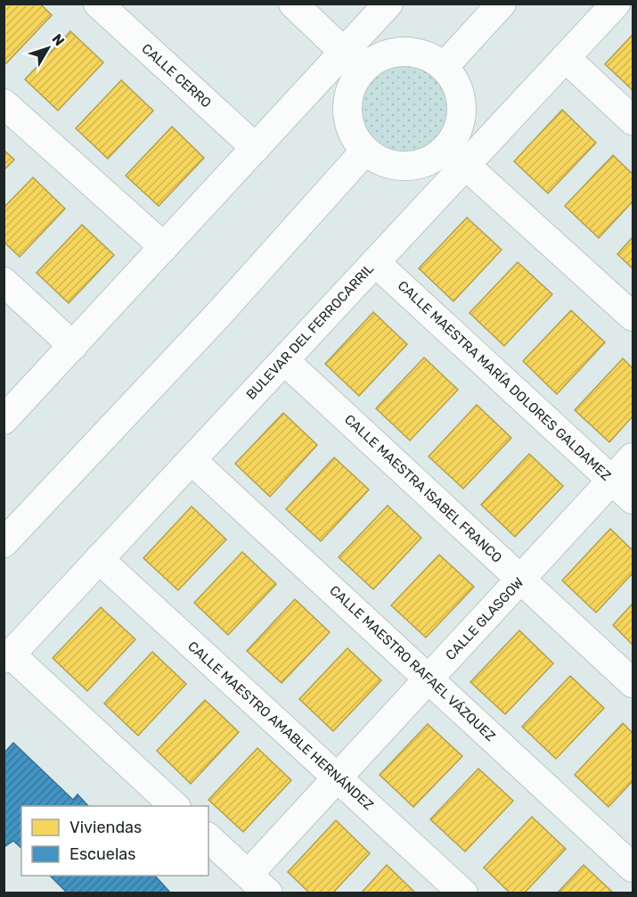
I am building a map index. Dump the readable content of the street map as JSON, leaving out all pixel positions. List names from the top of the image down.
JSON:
{
  "streets": {
    "street": [
      "CALLE CERRO",
      "BULEVAR DEL FERROCARRIL",
      "CALLE MAESTRA MARÍA DOLORES GALDAMEZ",
      "CALLE MAESTRA ISABEL FRANCO",
      "CALLE GLASGOW",
      "CALLE MAESTRO RAFAEL VÁZQUEZ",
      "CALLE MAESTRO AMABLE HERNÁNDEZ"
    ]
  },
  "crossings": [
    ["BULEVAR DEL FERROCARRIL", "CALLE MAESTRA MARÍA DOLORES GALDAMEZ"],
    ["BULEVAR DEL FERROCARRIL", "CALLE MAESTRA ISABEL FRANCO"],
    ["BULEVAR DEL FERROCARRIL", "CALLE MAESTRO RAFAEL VÁZQUEZ"],
    ["BULEVAR DEL FERROCARRIL", "CALLE MAESTRO AMABLE HERNÁNDEZ"],
    ["CALLE MAESTRA MARÍA DOLORES GALDAMEZ", "CALLE GLASGOW"],
    ["CALLE MAESTRA ISABEL FRANCO", "CALLE GLASGOW"],
    ["CALLE GLASGOW", "CALLE MAESTRO RAFAEL VÁZQUEZ"],
    ["CALLE GLASGOW", "CALLE MAESTRO AMABLE HERNÁNDEZ"]
  ],
  "legend": ["Viviendas", "Escuelas"],
  "north": "top right"
}
